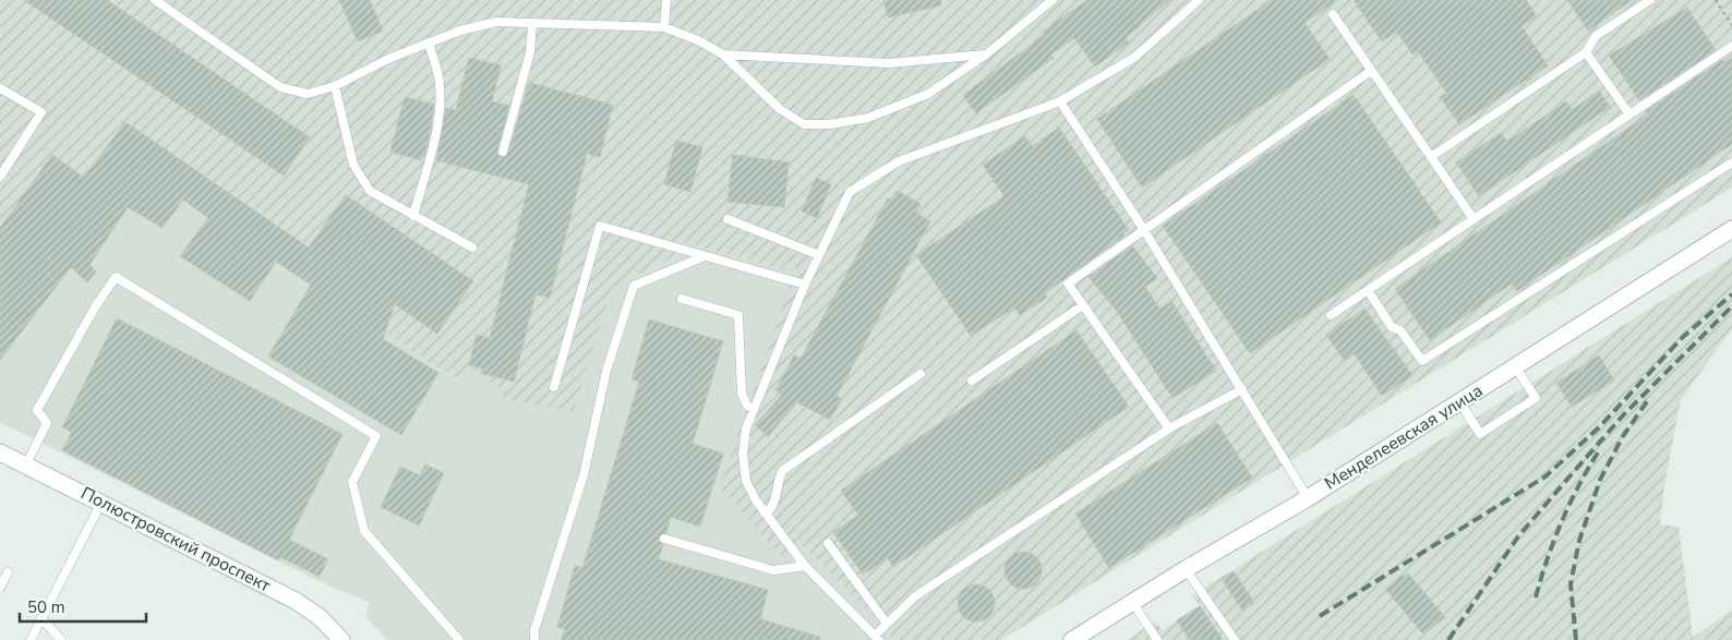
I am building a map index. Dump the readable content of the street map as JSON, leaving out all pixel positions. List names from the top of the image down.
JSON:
{
  "streets": {
    "street": ["Менделеевская улица", "Полюстровский проспект"]
  },
  "scale_bar": "50 m"
}
